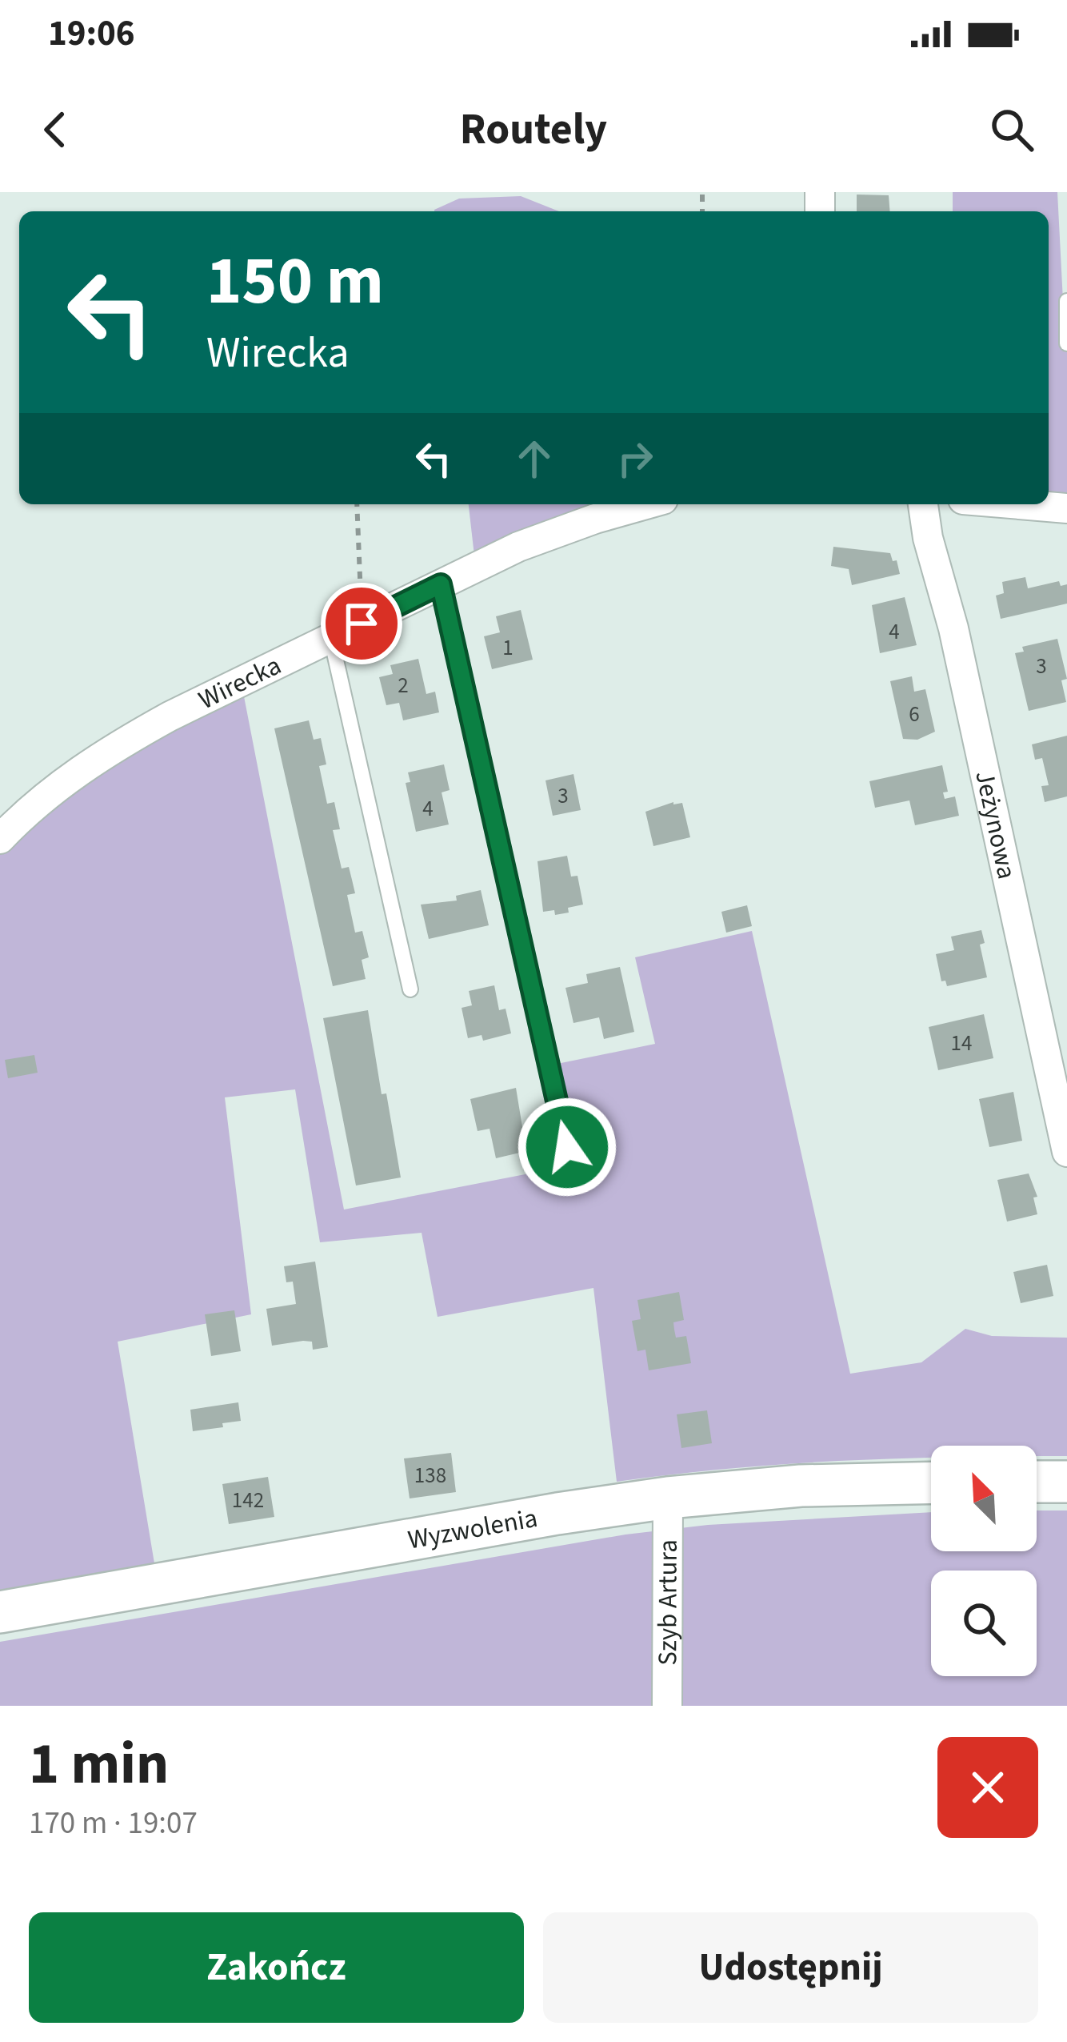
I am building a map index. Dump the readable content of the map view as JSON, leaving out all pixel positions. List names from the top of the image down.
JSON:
{
  "streets": {
    "street": [
      "Wirecka",
      "Jeżynowa",
      "Wyzwolenia",
      "Szyb Artura"
    ]
  },
  "crossings": [
    ["Wyzwolenia", "Szyb Artura"]
  ],
  "house_numbers": [
    "4",
    "1",
    "3",
    "2",
    "6",
    "3",
    "4",
    "14",
    "138",
    "142"
  ],
  "north": "top left",
  "page": {
    "status": "19:06",
    "header": "Routely",
    "turn": ["150 m", "Wirecka"],
    "heading": ["1 min", "170 m · 19:07"],
    "buttons": ["Zakończ", "Udostępnij"]
  }
}
